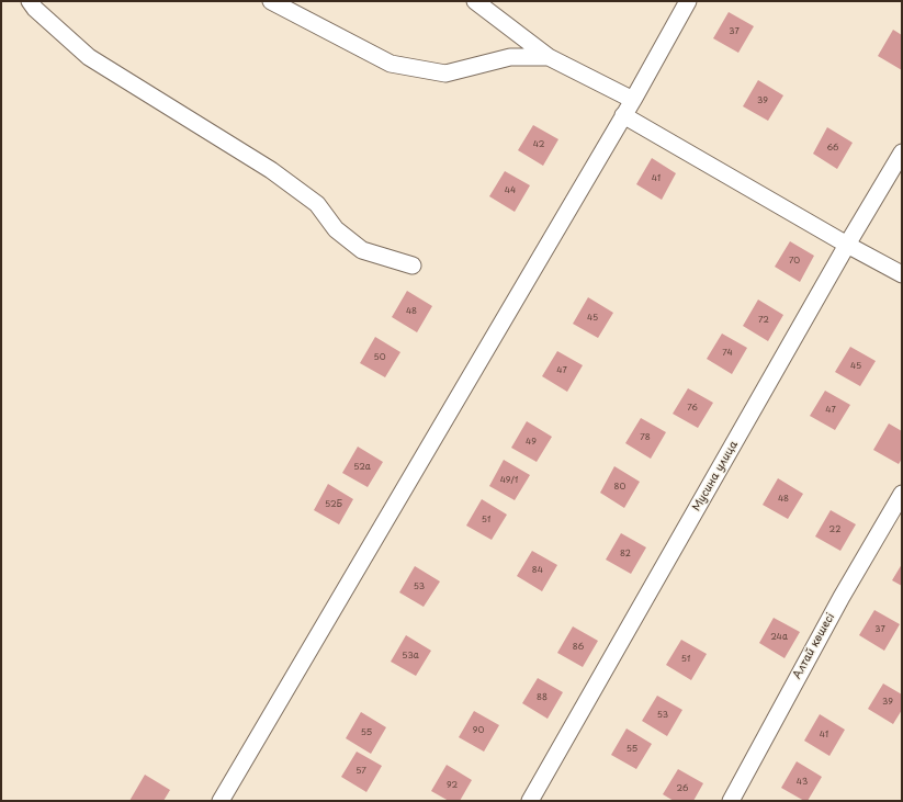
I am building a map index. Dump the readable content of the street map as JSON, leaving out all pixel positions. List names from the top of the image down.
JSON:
{
  "streets": {
    "street": ["Мусина улица", "Алтай көшесі"]
  },
  "house_numbers": [
    "37",
    "39",
    "42",
    "66",
    "41",
    "44",
    "70",
    "48",
    "45",
    "72",
    "74",
    "50",
    "45",
    "47",
    "76",
    "47",
    "78",
    "49",
    "52а",
    "49/1",
    "80",
    "48",
    "52Б",
    "51",
    "22",
    "82",
    "84",
    "53",
    "37",
    "24а",
    "86",
    "53а",
    "51",
    "88",
    "39",
    "53",
    "90",
    "55",
    "41",
    "55",
    "57",
    "43",
    "92",
    "26"
  ]
}
